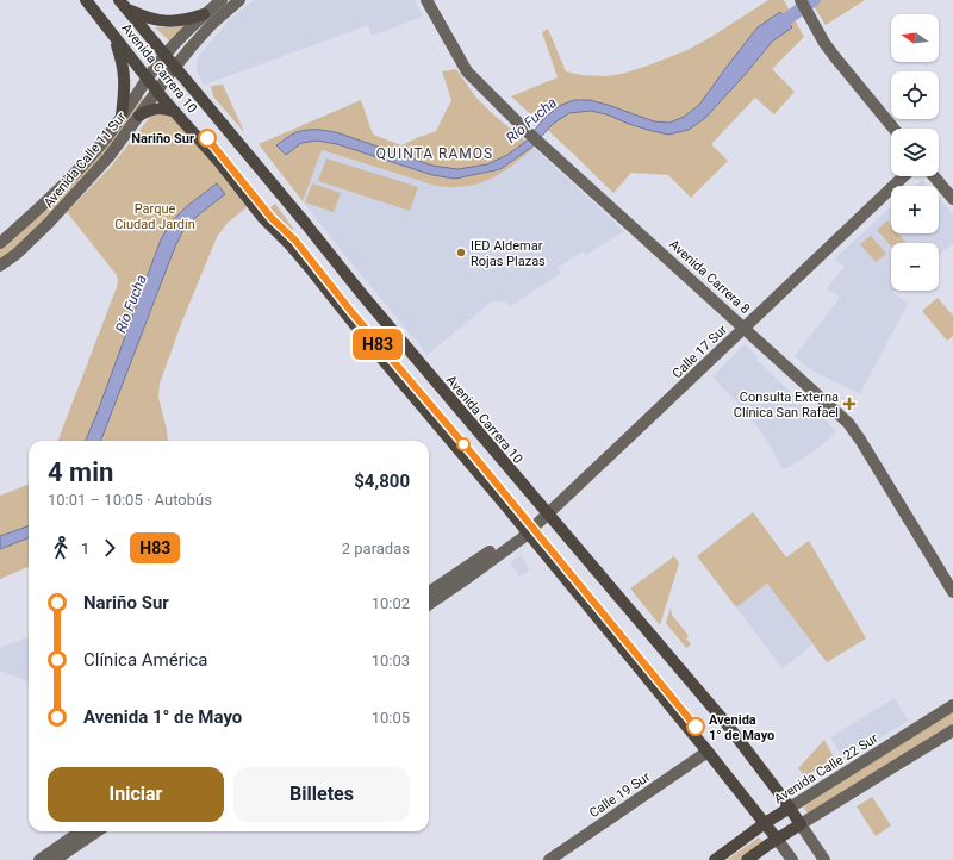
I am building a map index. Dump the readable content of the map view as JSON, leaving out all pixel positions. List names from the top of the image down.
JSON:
{
  "streets": {
    "main road": [
      "Avenida Carrera 10",
      "Avenida Calle 11 Sur",
      "Avenida Carrera 8",
      "Calle 17 Sur",
      "Avenida Calle 22 Sur",
      "Calle 19 Sur"
    ]
  },
  "crossings": [
    ["Avenida Carrera 10", "Avenida Calle 11 Sur"],
    ["Avenida Carrera 10", "Calle 17 Sur"],
    ["Avenida Carrera 10", "Avenida Calle 22 Sur"],
    ["Avenida Carrera 10", "Calle 19 Sur"],
    ["Avenida Carrera 8", "Calle 17 Sur"]
  ],
  "districts": ["QUINTA RAMOS"],
  "water": ["Río Fucha"],
  "parks": ["Parque Ciudad Jardín"],
  "places": {
    "other": ["Nariño Sur", "IED Aldemar Rojas Plazas", "Avenida 1° de Mayo"],
    "health": ["Consulta Externa Clínica San Rafael"]
  },
  "lines": ["bus line H83"],
  "north": "left",
  "page": {
    "on_map": "H83",
    "map_buttons": ["+", "−"],
    "heading": ["4 min", "10:01 – 10:05 · Autobús", "$4,800"],
    "legs": ["1", "H83", "2 paradas"],
    "list": [
      {
        "name": "Nariño Sur",
        "value": "10:02"
      },
      {
        "name": "Clínica América",
        "value": "10:03"
      },
      {
        "name": "Avenida 1° de Mayo",
        "value": "10:05"
      }
    ],
    "buttons": ["Iniciar", "Billetes"]
  }
}
